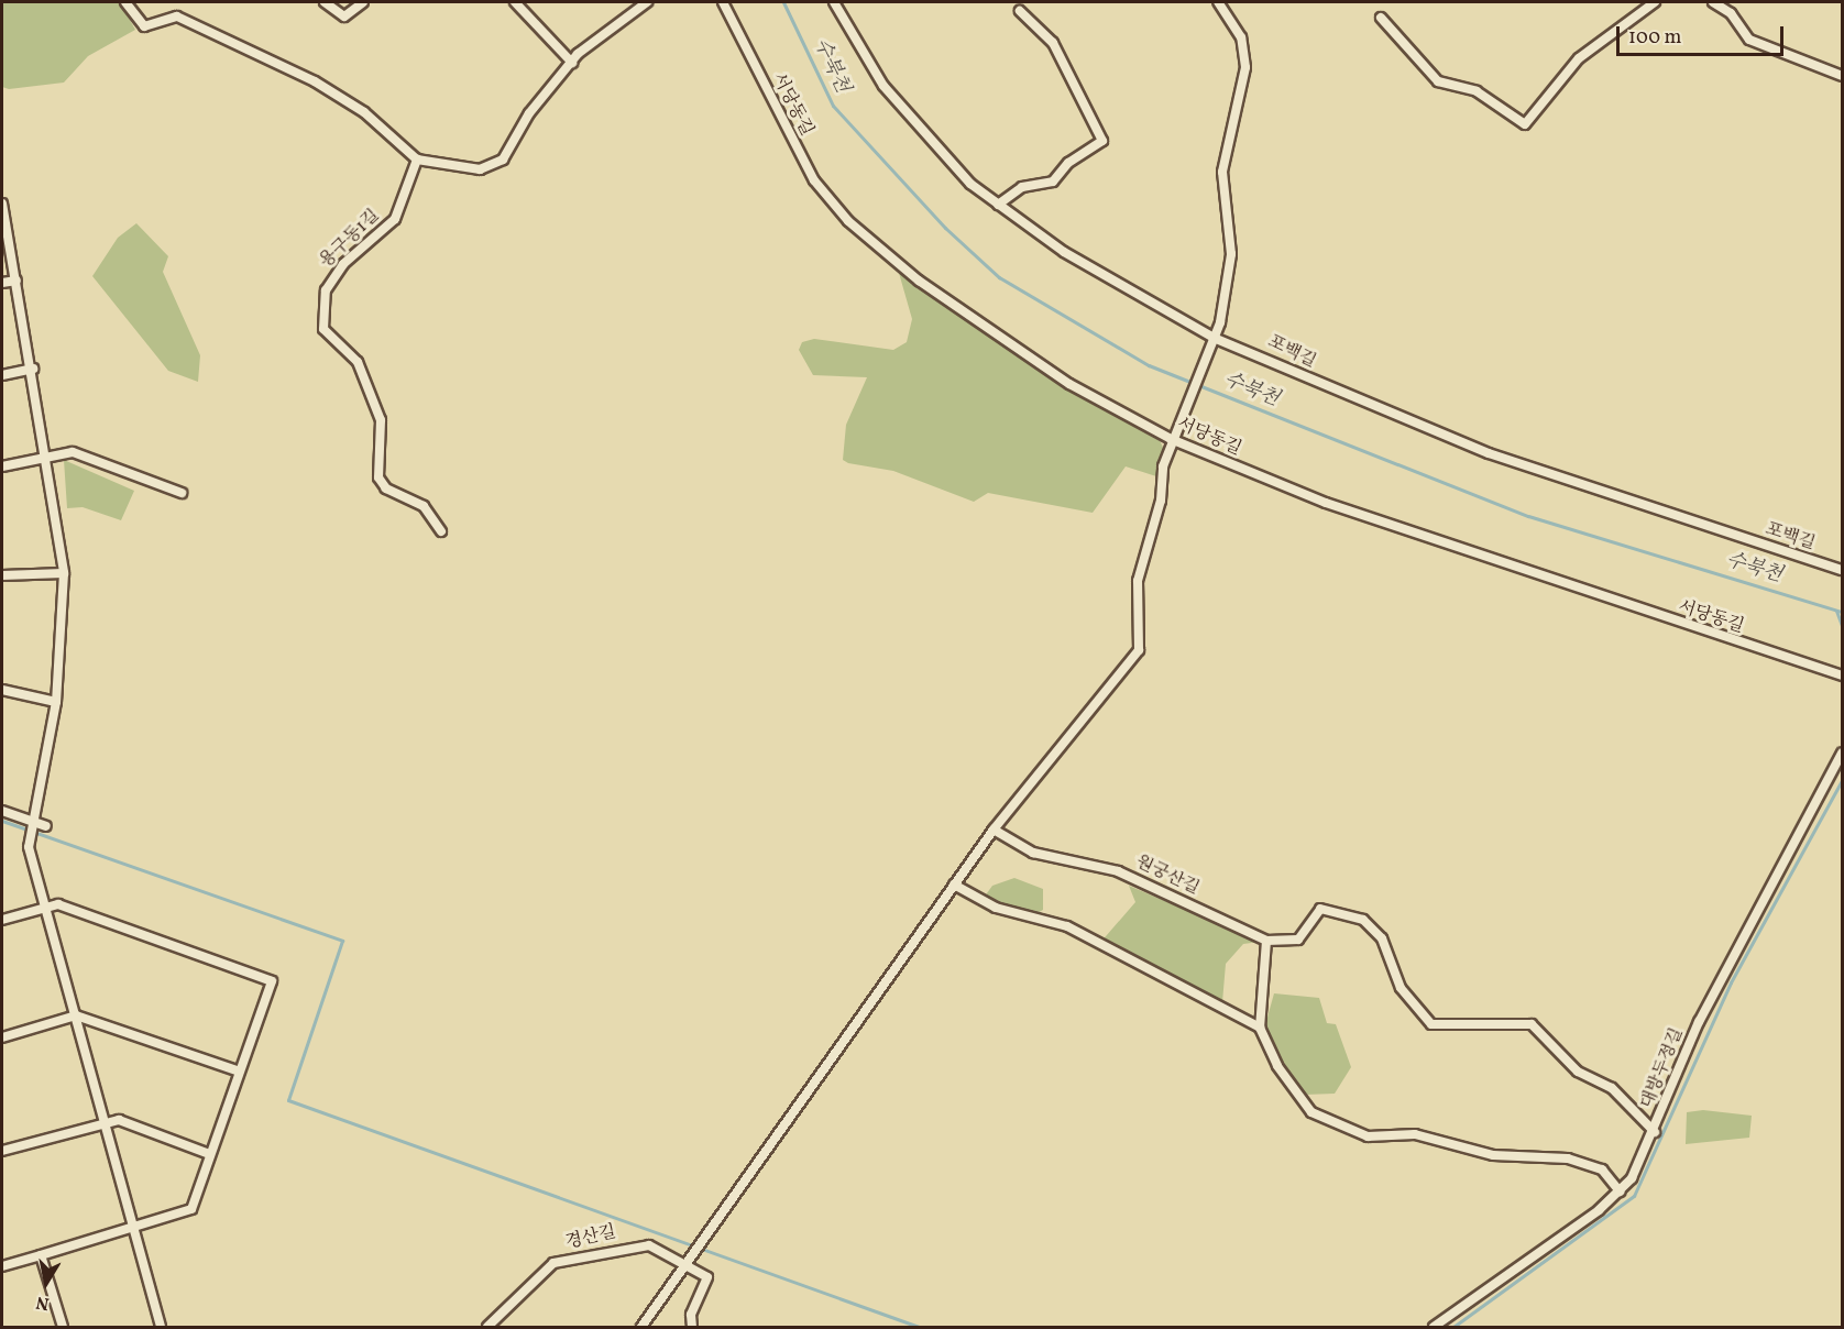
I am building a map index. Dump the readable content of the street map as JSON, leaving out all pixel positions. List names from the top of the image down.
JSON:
{
  "streets": {
    "street": [
      "서당동길",
      "용구동1길",
      "포백길",
      "원궁산길",
      "대방두정길",
      "경산길"
    ]
  },
  "crossings": [
    ["원궁산길", "대방두정길"]
  ],
  "water": ["수북천"],
  "scale_bar": "100 m",
  "north": "bottom"
}
